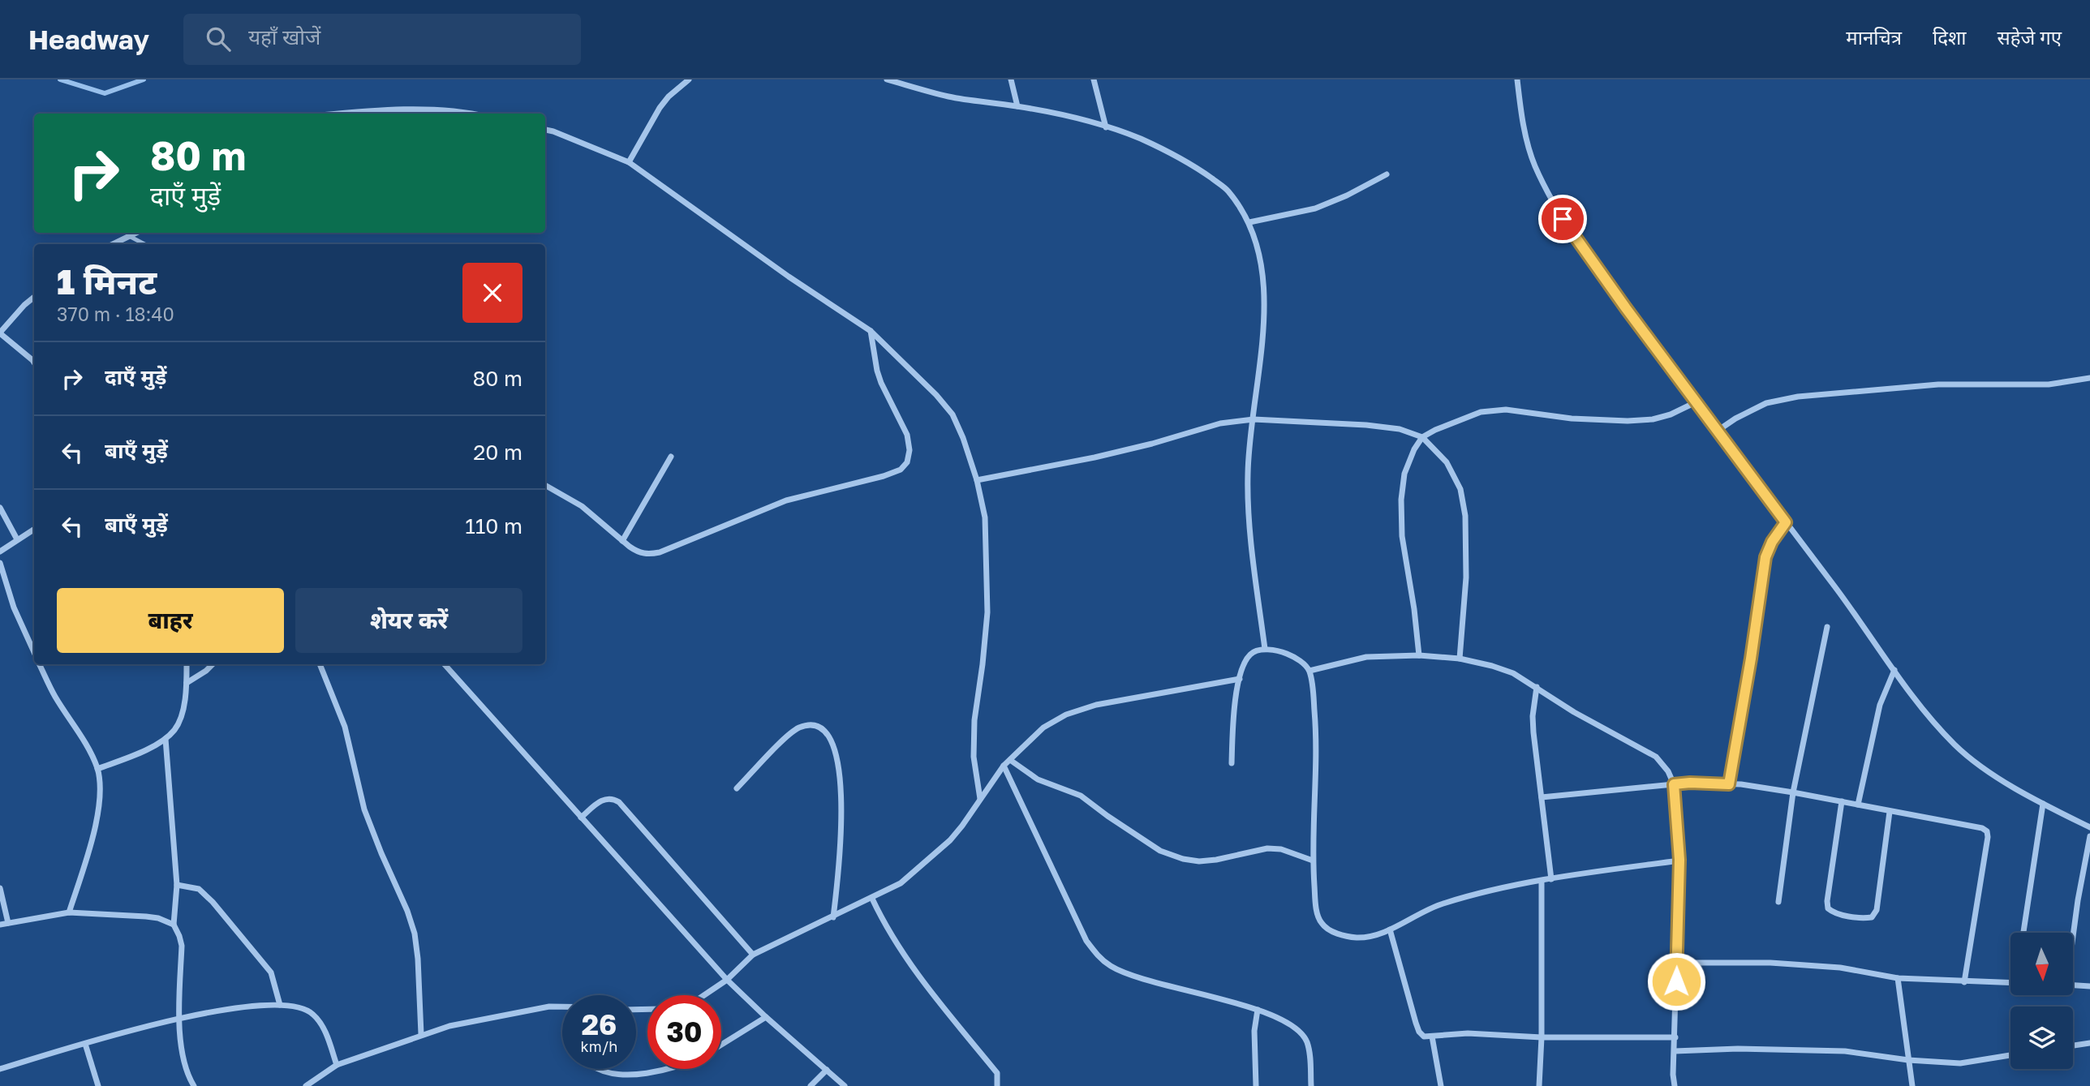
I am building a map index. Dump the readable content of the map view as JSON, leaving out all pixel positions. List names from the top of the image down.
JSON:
{
  "north": "bottom",
  "page": {
    "header": "Headway",
    "search": "यहाँ खोजें",
    "nav": ["मानचित्र", "दिशा", "सहेजे गए"],
    "turn": ["80 m", "दाएँ मुड़ें"],
    "heading": ["1 मिनट", "370 m · 18:40"],
    "list": [
      {
        "name": "दाएँ मुड़ें",
        "value": "80 m"
      },
      {
        "name": "बाएँ मुड़ें",
        "value": "20 m"
      },
      {
        "name": "बाएँ मुड़ें",
        "value": "110 m"
      }
    ],
    "buttons": ["बाहर", "शेयर करें"],
    "speed": "26 km/h",
    "limit": "30"
  }
}
